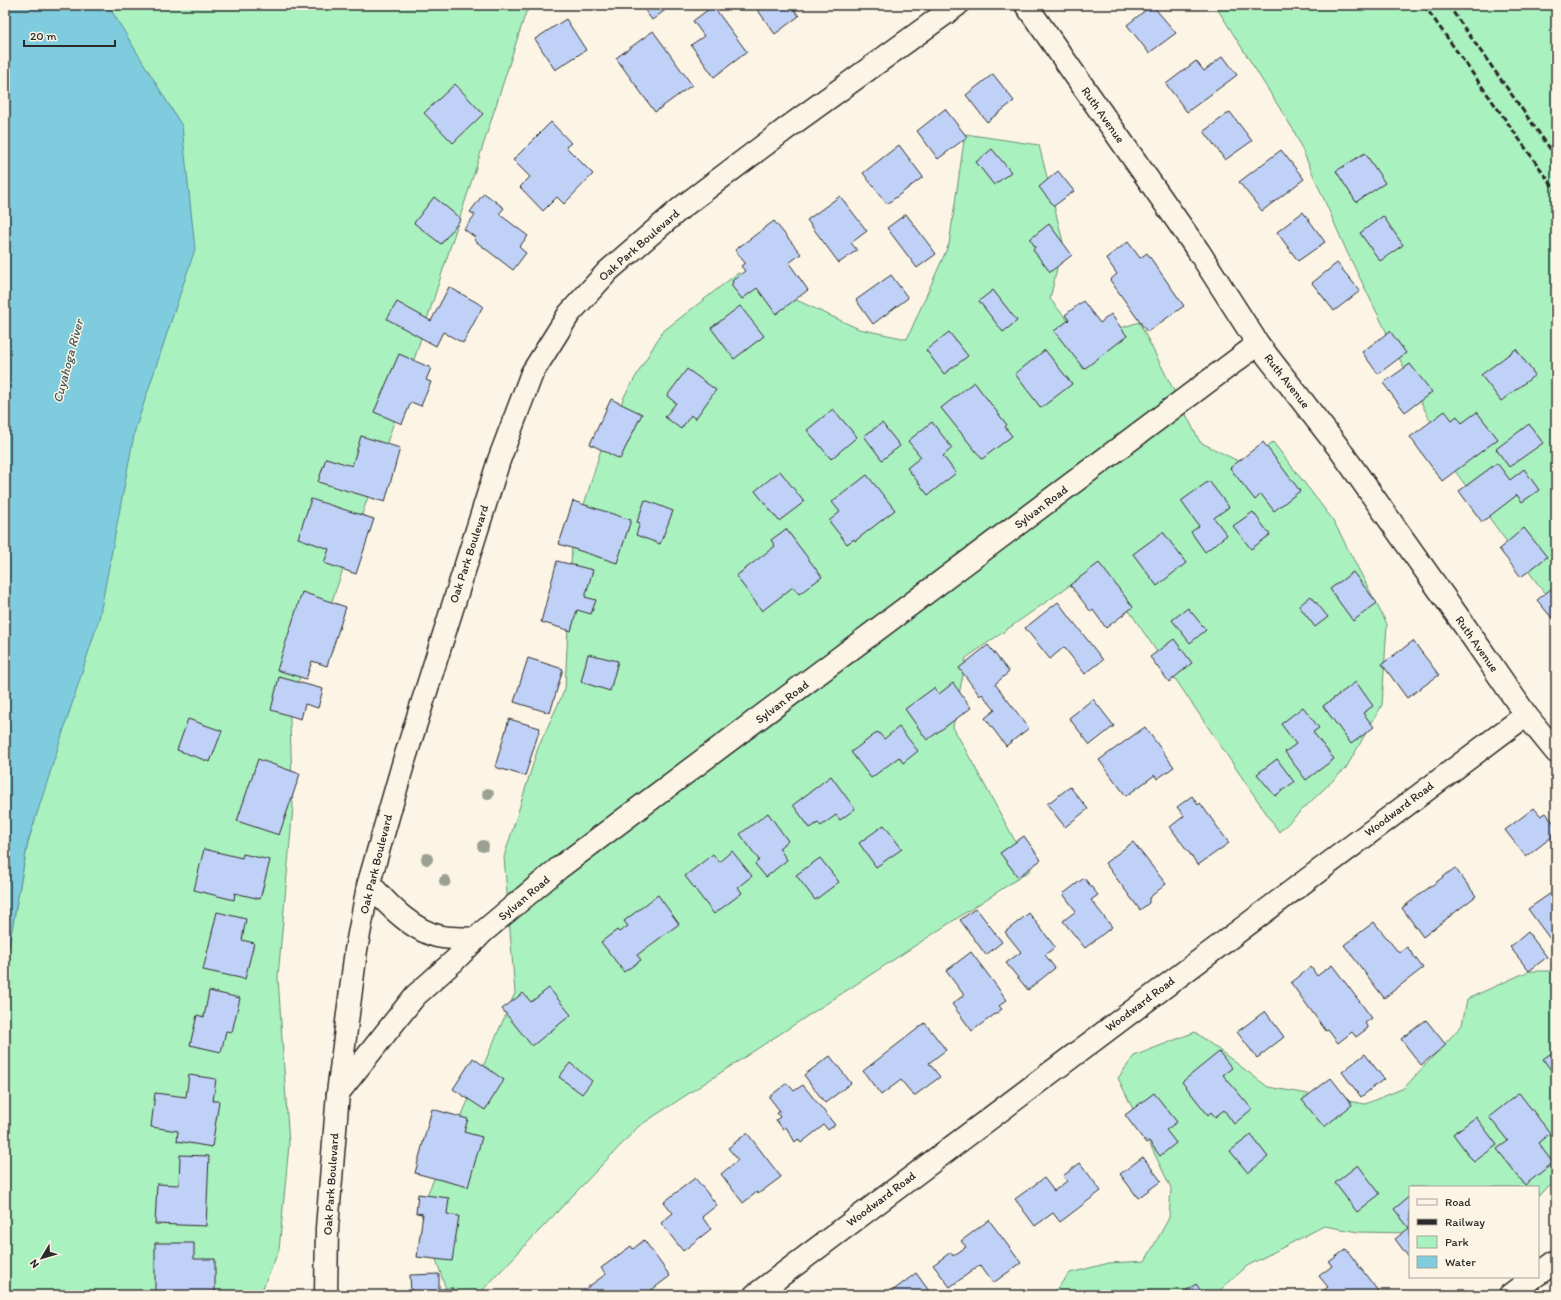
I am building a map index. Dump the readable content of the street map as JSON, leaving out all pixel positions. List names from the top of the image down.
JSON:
{
  "streets": {
    "street": [
      "Ruth Avenue",
      "Oak Park Boulevard",
      "Sylvan Road",
      "Woodward Road"
    ]
  },
  "crossings": [
    ["Ruth Avenue", "Sylvan Road"],
    ["Ruth Avenue", "Woodward Road"],
    ["Oak Park Boulevard", "Sylvan Road"]
  ],
  "water": ["Cuyahoga River"],
  "legend": [
    "Road",
    "Railway",
    "Park",
    "Water"
  ],
  "scale_bar": "20 m",
  "north": "bottom left"
}
